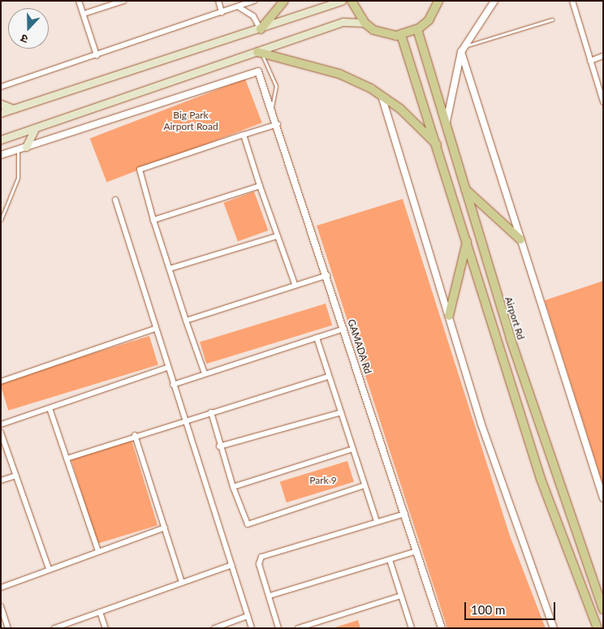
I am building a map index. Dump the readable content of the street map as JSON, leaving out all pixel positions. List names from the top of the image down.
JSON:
{
  "streets": {
    "main road": ["Airport Rd"],
    "street": ["GAMADA Rd"]
  },
  "parks": ["Big Park Airport Road", "Park 9"],
  "scale_bar": "100 m",
  "north": "bottom"
}
